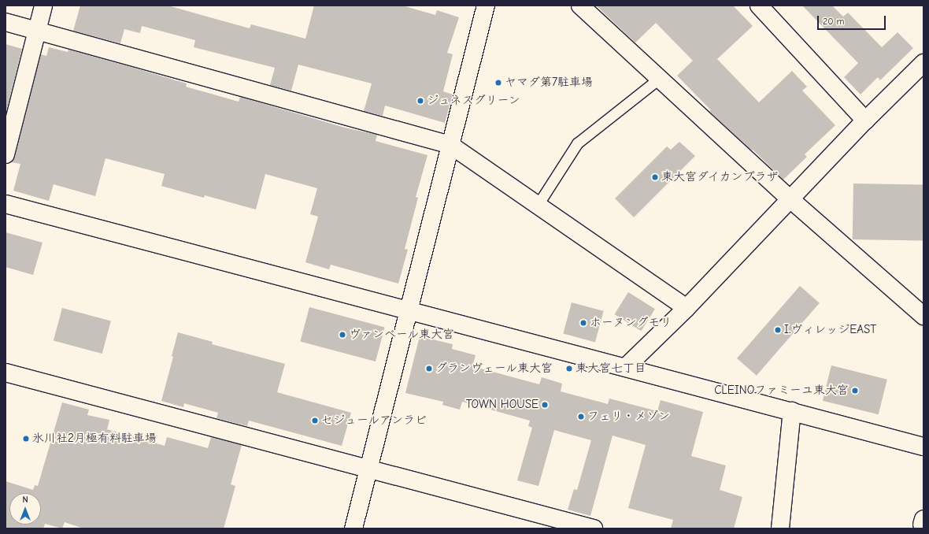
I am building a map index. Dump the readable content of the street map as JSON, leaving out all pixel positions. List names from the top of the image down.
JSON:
{
  "places": [
    "ヤマダ第7駐車場",
    "ジュネスグリーン",
    "東大宮ダイカンプラザ",
    "ホーヌングモリ",
    "I.ヴィレッジEAST",
    "ヴァンベール東大宮",
    "グランヴェール東大宮",
    "東大宮七丁目",
    "CLEINOファミーユ東大宮",
    "TOWN HOUSE",
    "フェリ・メゾン",
    "セジュールアンラビ",
    "氷川社2月極有料駐車場"
  ],
  "scale_bar": "20 m",
  "north": "top"
}
